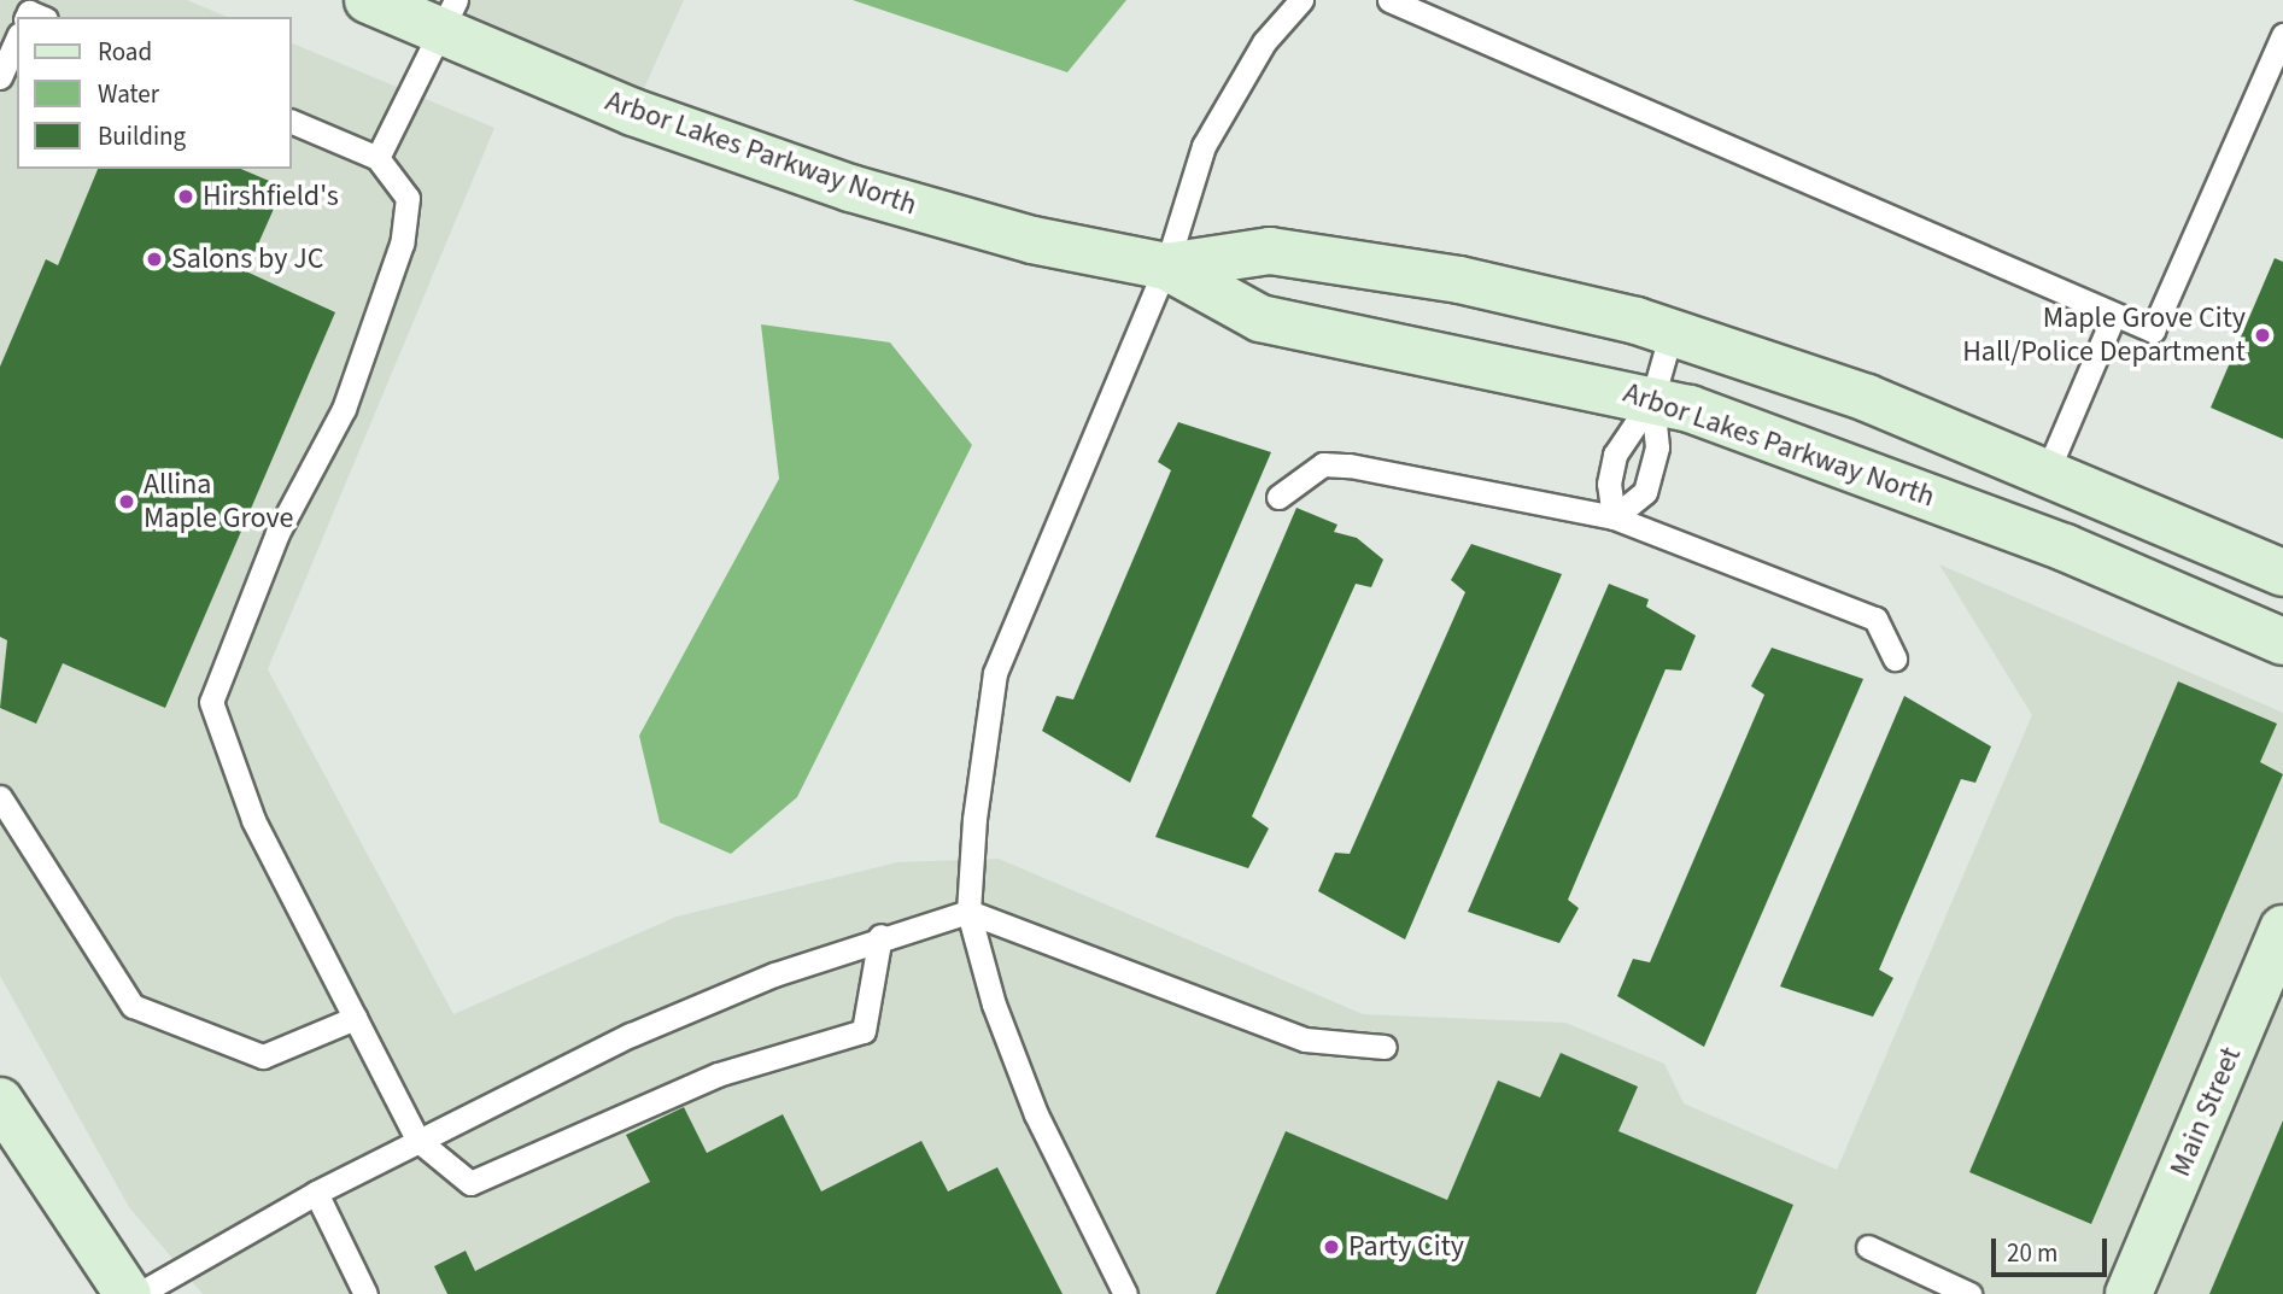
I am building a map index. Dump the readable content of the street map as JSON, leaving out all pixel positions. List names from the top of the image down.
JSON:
{
  "streets": {
    "street": ["Arbor Lakes Parkway North", "Main Street"]
  },
  "places": [
    "Hirshfield's",
    "Salons by JC",
    "Maple Grove City Hall/Police Department",
    "Allina Maple Grove",
    "Party City"
  ],
  "legend": ["Road", "Water", "Building"],
  "scale_bar": "20 m"
}
